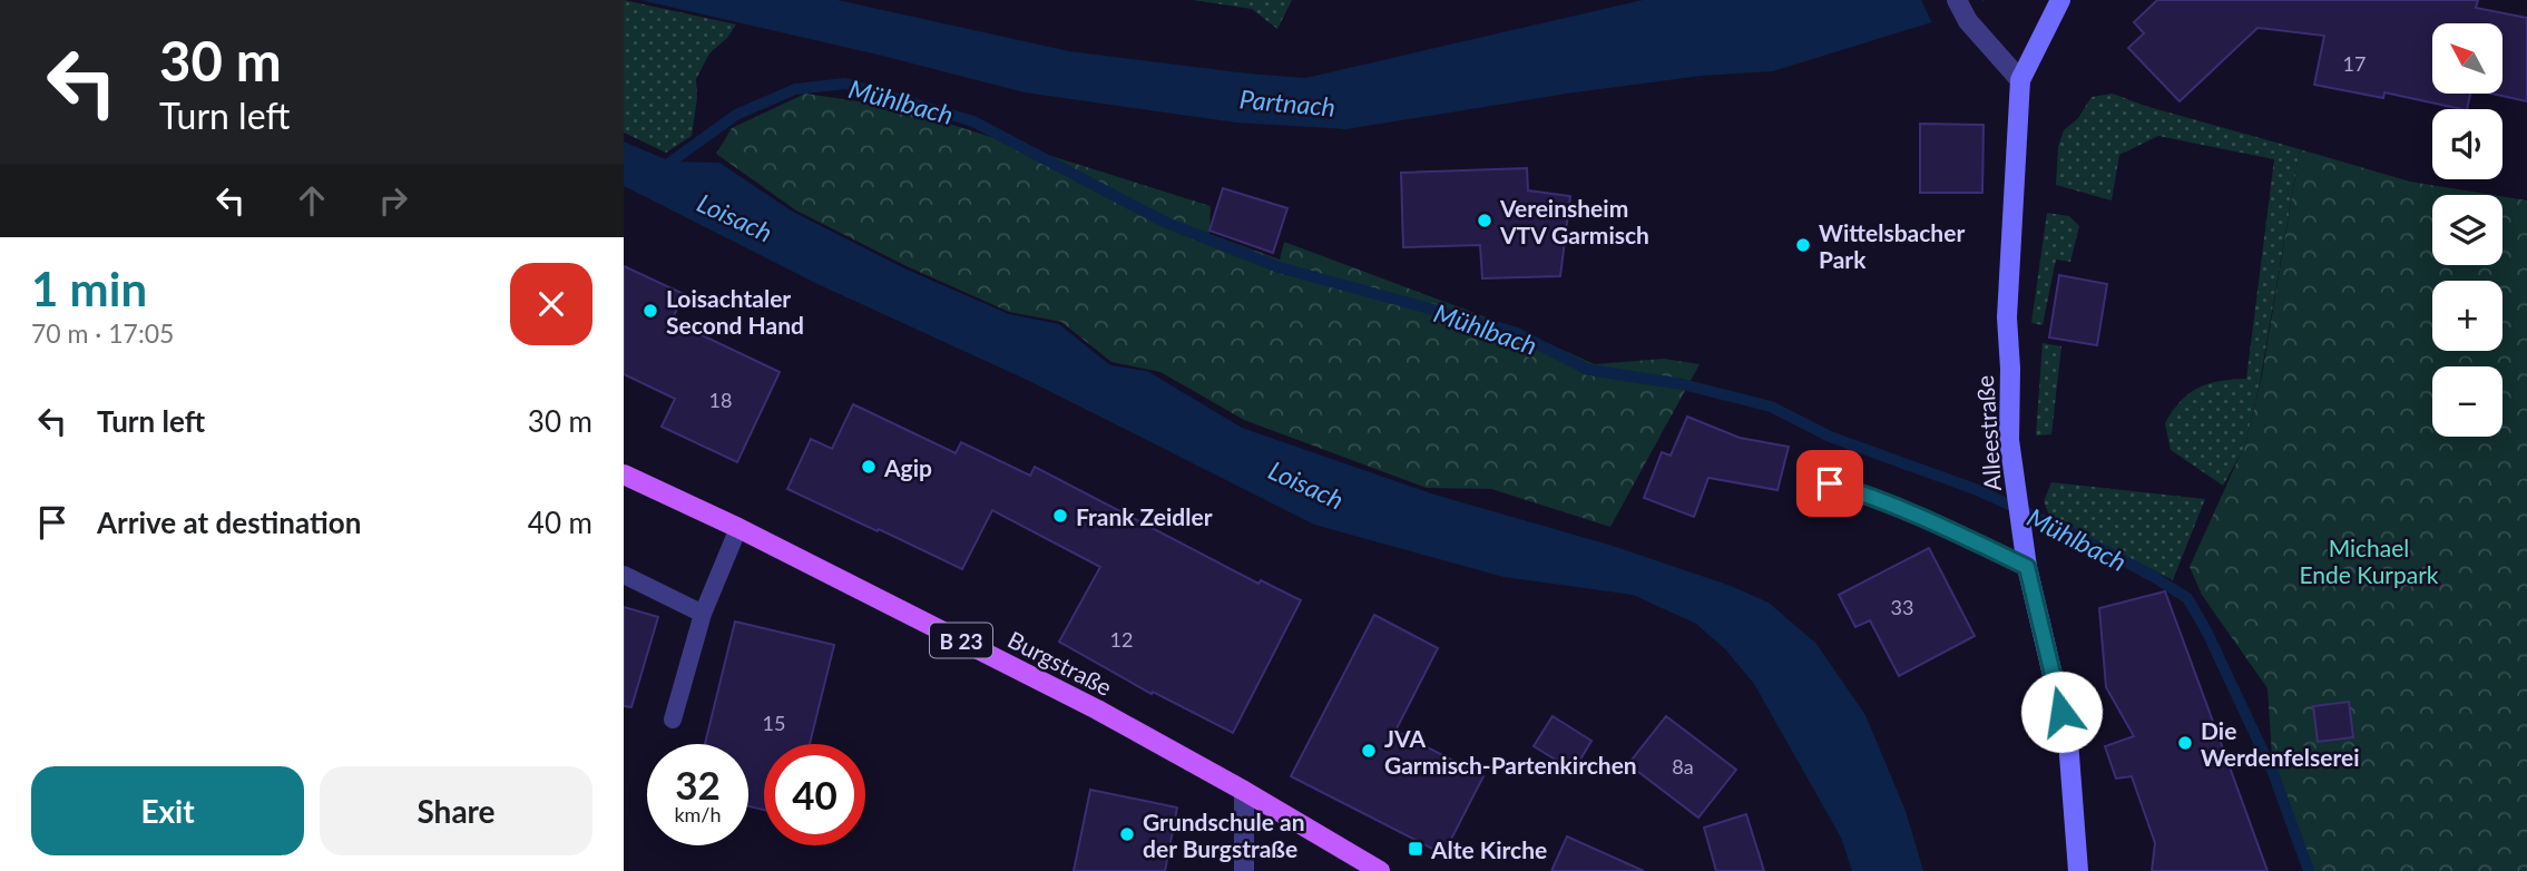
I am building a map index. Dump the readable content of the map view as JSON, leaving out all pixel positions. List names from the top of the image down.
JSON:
{
  "streets": {
    "main road": ["B 23", "Burgstraße"],
    "street": ["Alleestraße"]
  },
  "water": ["Mühlbach", "Partnach", "Loisach"],
  "parks": ["Michael Ende Kurpark"],
  "places": {
    "other": [
      "Vereinsheim VTV Garmisch",
      "Wittelsbacher Park",
      "Loisachtaler Second Hand",
      "Agip",
      "Frank Zeidler",
      "Die Werdenfelserei",
      "JVA Garmisch-Partenkirchen",
      "Grundschule an der Burgstraße"
    ],
    "transit": ["Alte Kirche"]
  },
  "house_numbers": [
    "17",
    "18",
    "33",
    "12",
    "15",
    "8a"
  ],
  "north": "top left",
  "page": {
    "turn": ["30 m", "Turn left"],
    "map_buttons": ["+", "−"],
    "heading": ["1 min", "70 m · 17:05"],
    "list": [
      {
        "name": "Turn left",
        "value": "30 m"
      },
      {
        "name": "Arrive at destination",
        "value": "40 m"
      }
    ],
    "speed": "32 km/h",
    "limit": "40",
    "buttons": ["Exit", "Share"]
  }
}
